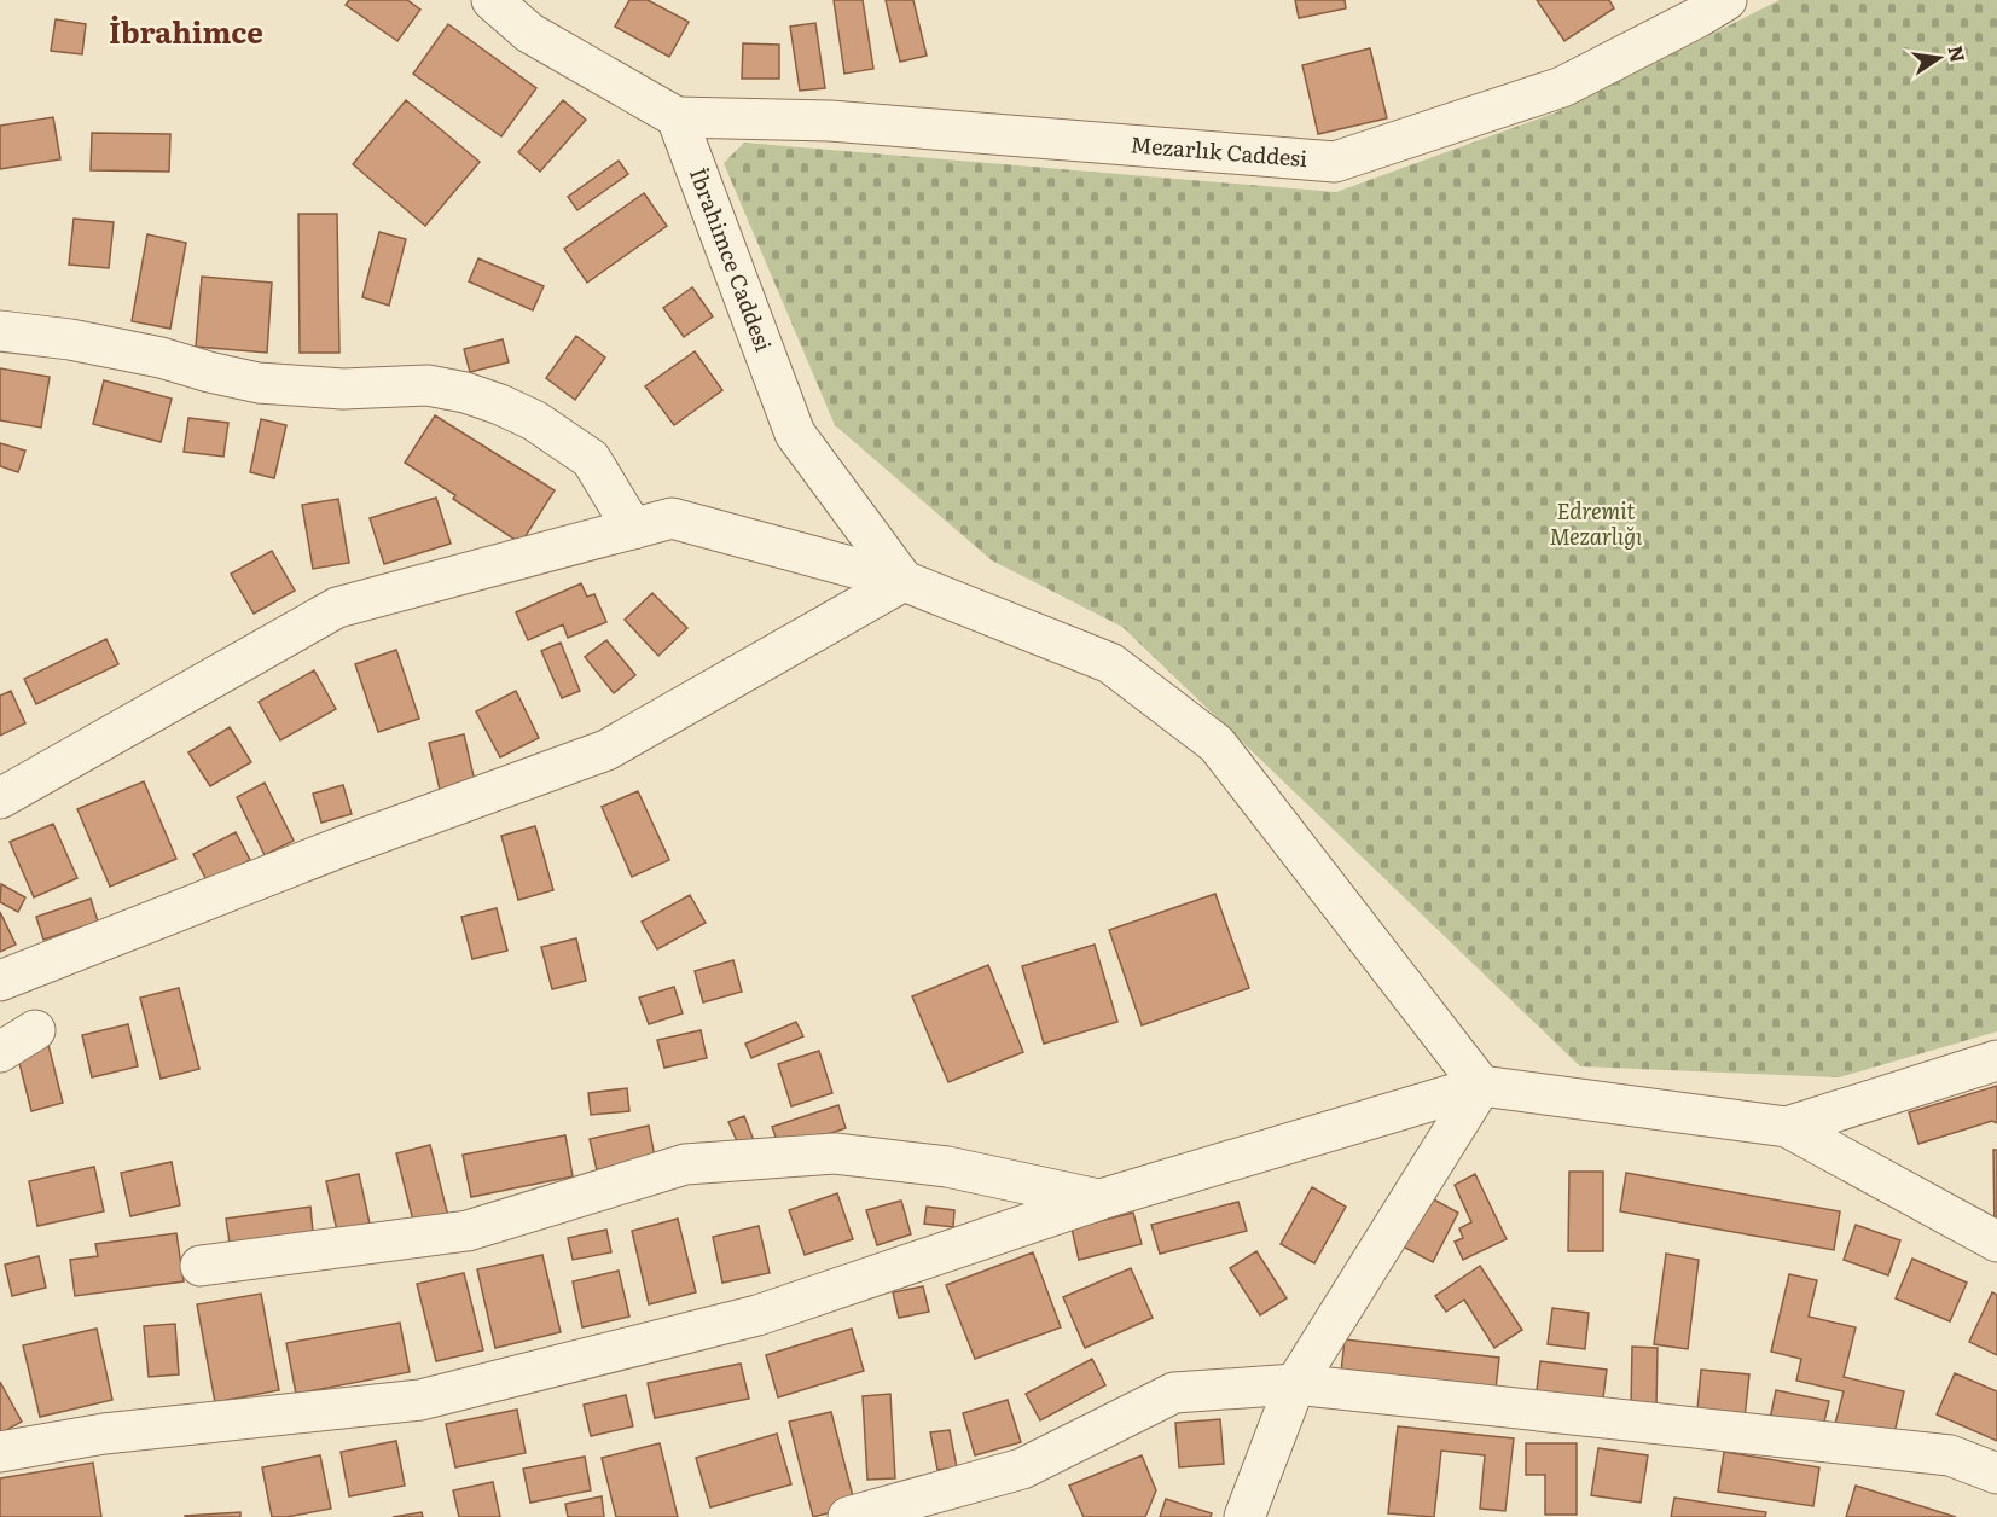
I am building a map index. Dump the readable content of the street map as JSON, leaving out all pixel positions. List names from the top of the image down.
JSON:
{
  "streets": {
    "street": ["Mezarlık Caddesi", "İbrahimce Caddesi"]
  },
  "crossings": [
    ["Mezarlık Caddesi", "İbrahimce Caddesi"]
  ],
  "districts": ["İbrahimce"],
  "parks": ["Edremit Mezarlığı"],
  "north": "right"
}
